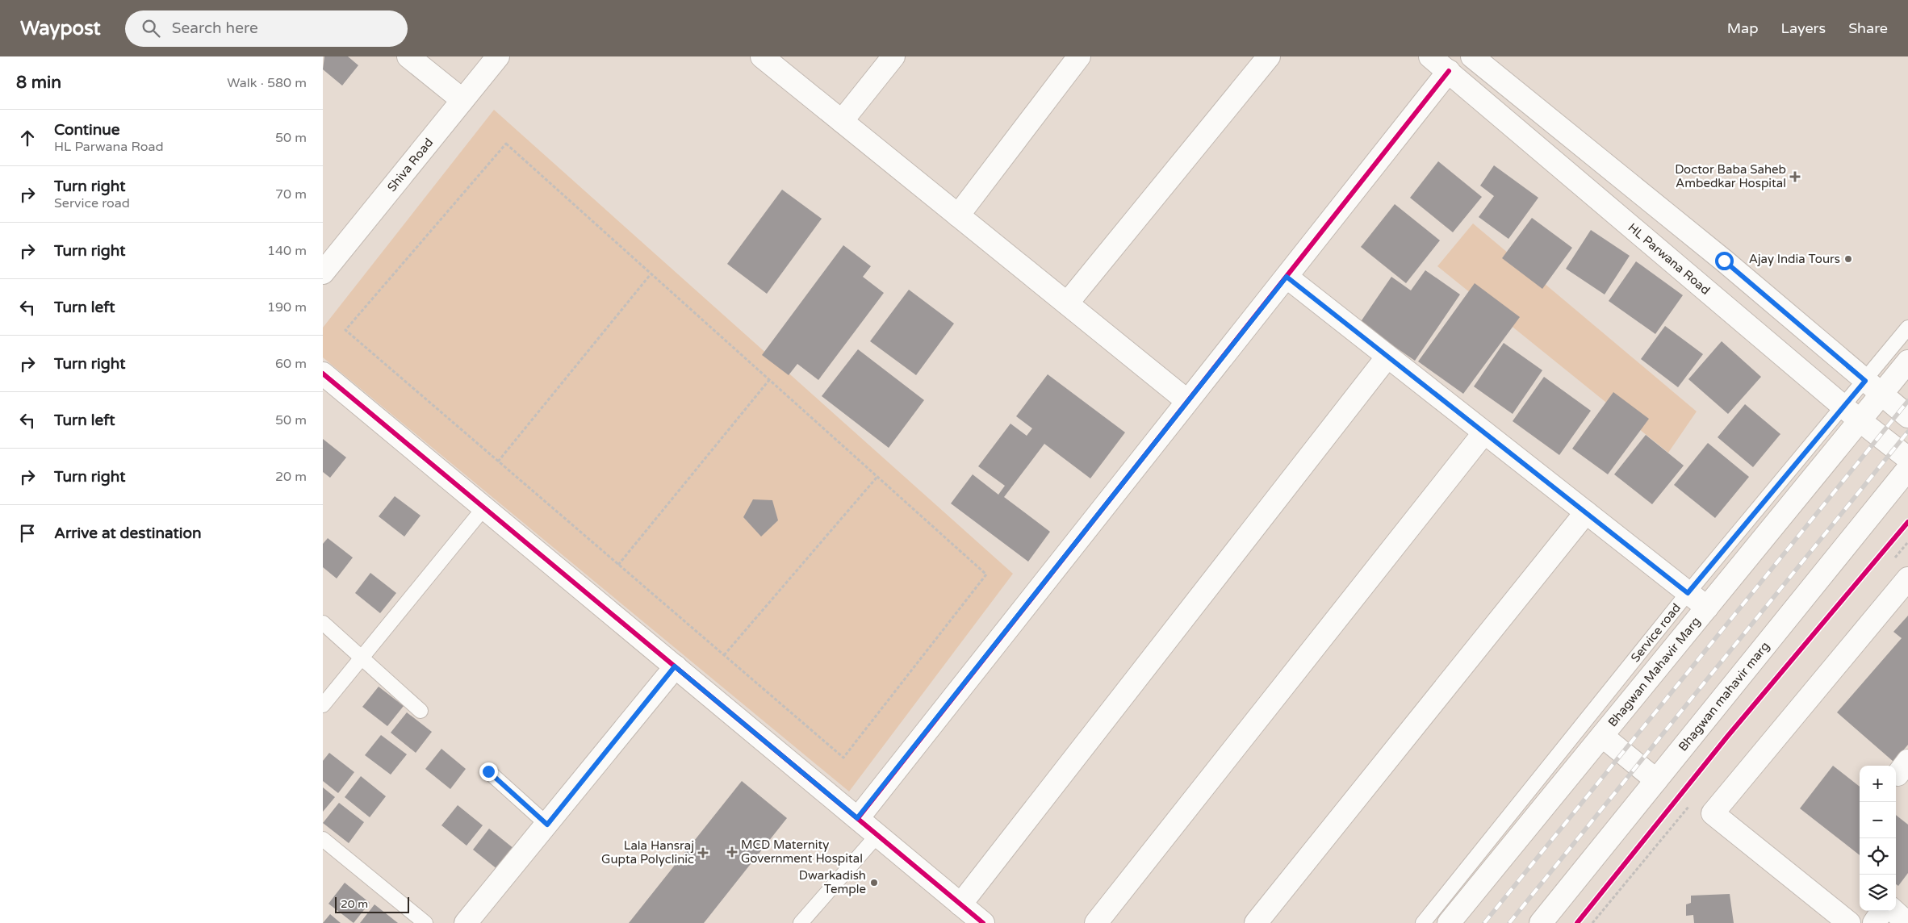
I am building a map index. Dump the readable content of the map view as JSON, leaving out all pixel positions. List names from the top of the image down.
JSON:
{
  "streets": {
    "street": [
      "Shiva Road",
      "HL Parwana Road",
      "Bhagwan Mahavir Marg",
      "Bhagwan mahavir marg"
    ],
    "lane": ["Service road"]
  },
  "crossings": [
    ["HL Parwana Road", "Service road"],
    ["HL Parwana Road", "Bhagwan Mahavir Marg"],
    ["Service road", "Bhagwan Mahavir Marg"]
  ],
  "places": {
    "health": ["Doctor Baba Saheb Ambedkar Hospital", "MCD Maternity Government Hospital", "Lala Hansraj Gupta Polyclinic"],
    "other": ["Ajay India Tours", "Dwarkadish Temple"]
  },
  "scale_bar": "20 m",
  "page": {
    "header": "Waypost",
    "search": "Search here",
    "nav": ["Map", "Layers", "Share"],
    "heading": ["8 min", "Walk · 580 m"],
    "list": [
      ["Continue", "HL Parwana Road", "50 m"],
      ["Turn right", "Service road", "70 m"],
      ["Turn right", "140 m"],
      ["Turn left", "190 m"],
      ["Turn right", "60 m"],
      ["Turn left", "50 m"],
      ["Turn right", "20 m"],
      "Arrive at destination"
    ],
    "map_buttons": ["+", "−"],
    "scale": "20 m"
  }
}
